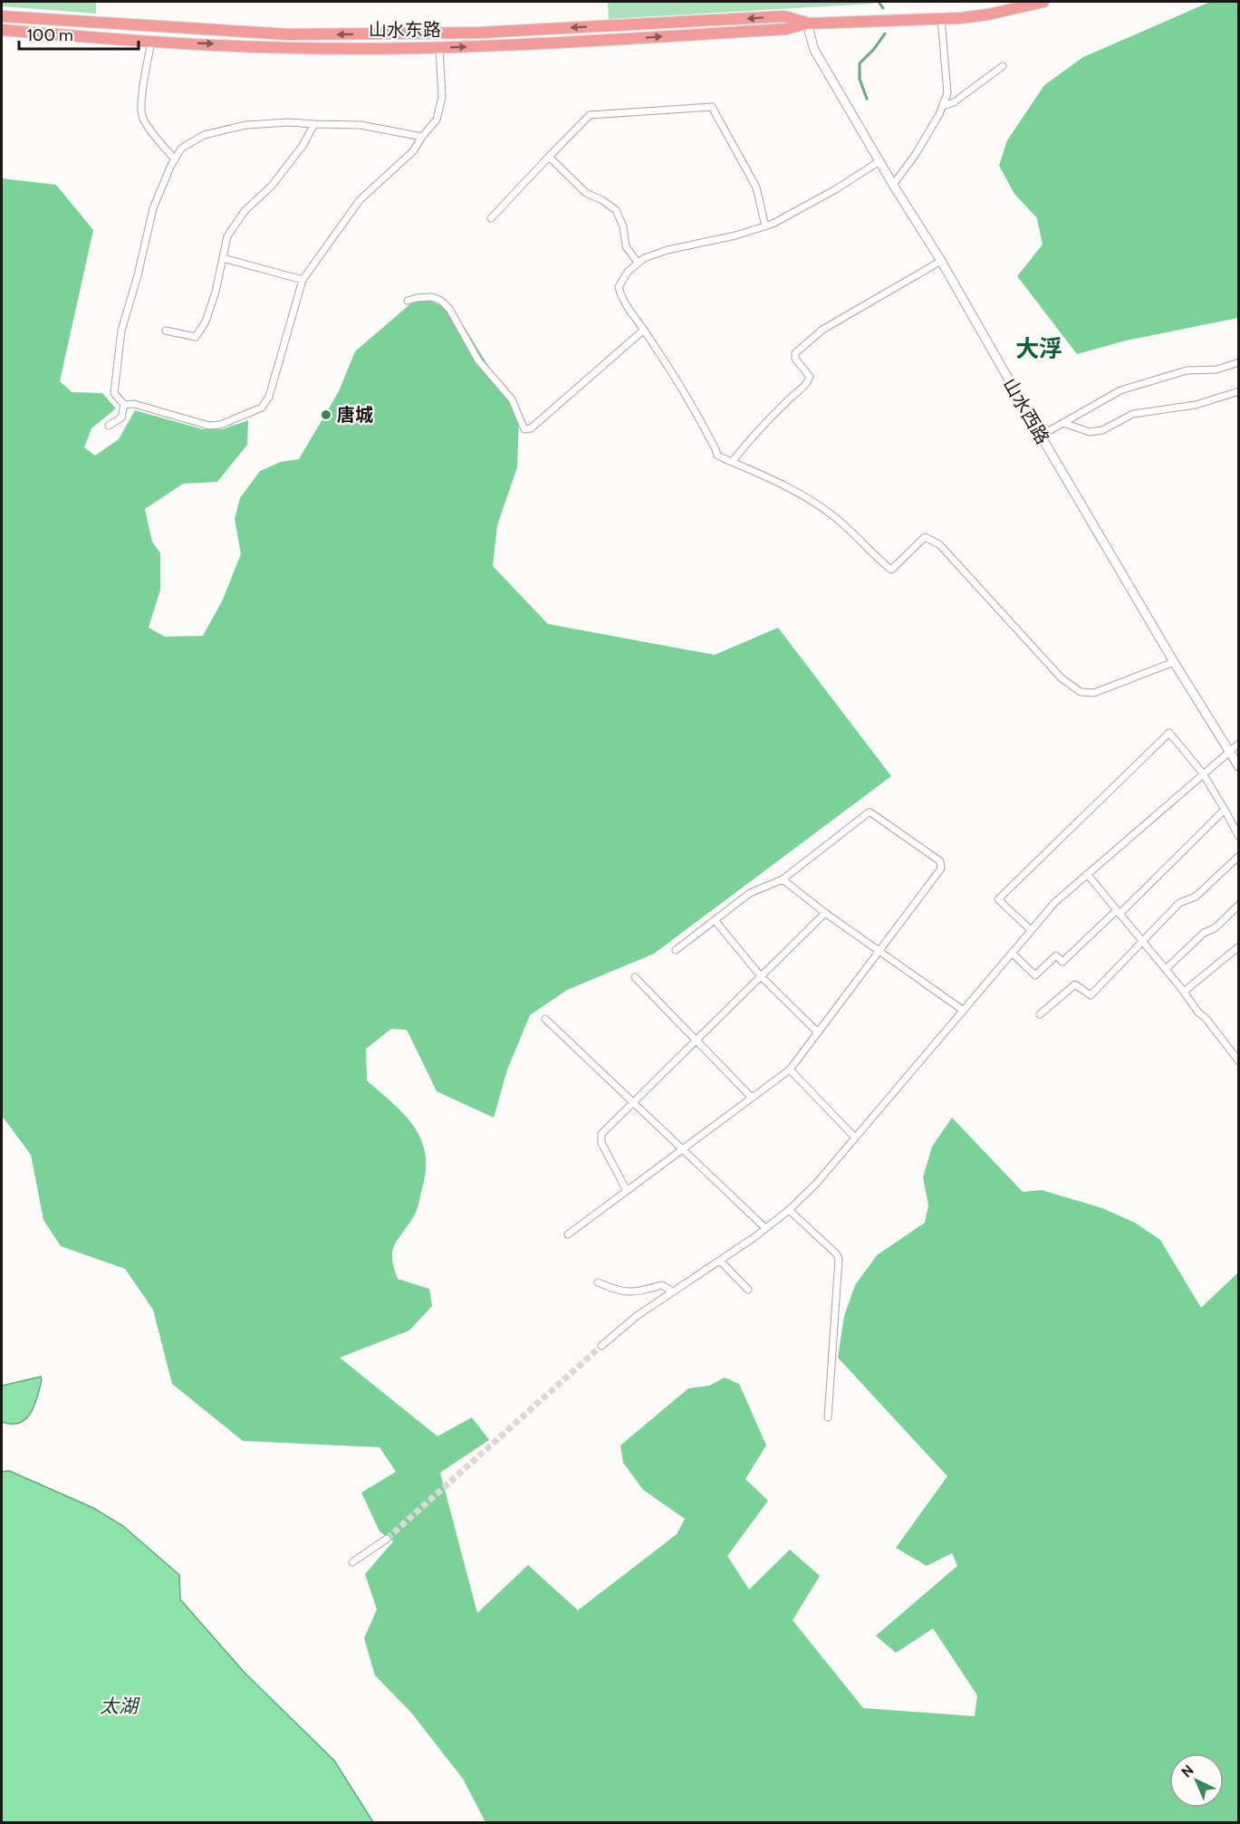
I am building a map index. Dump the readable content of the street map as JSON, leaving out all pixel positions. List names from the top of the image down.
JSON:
{
  "streets": {
    "highway": ["山水东路"],
    "street": ["山水西路"]
  },
  "crossings": [
    ["山水东路", "山水西路"]
  ],
  "districts": ["大浮"],
  "water": ["太湖"],
  "places": ["唐城"],
  "scale_bar": "100 m",
  "north": "top left"
}
